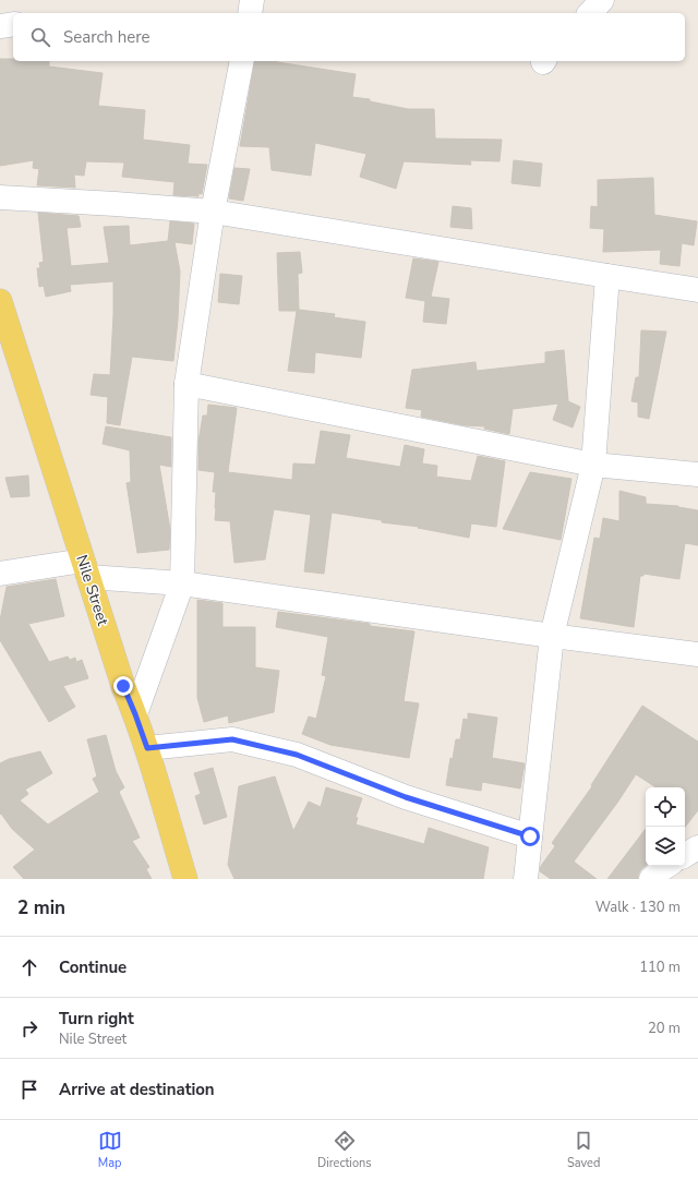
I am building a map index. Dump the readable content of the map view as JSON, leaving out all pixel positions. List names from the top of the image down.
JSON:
{
  "streets": {
    "main road": ["Nile Street"]
  },
  "page": {
    "search": "Search here",
    "heading": ["2 min", "Walk · 130 m"],
    "list": [
      ["Continue", "110 m"],
      ["Turn right", "Nile Street", "20 m"],
      "Arrive at destination"
    ],
    "nav": ["Map", "Directions", "Saved"]
  }
}
